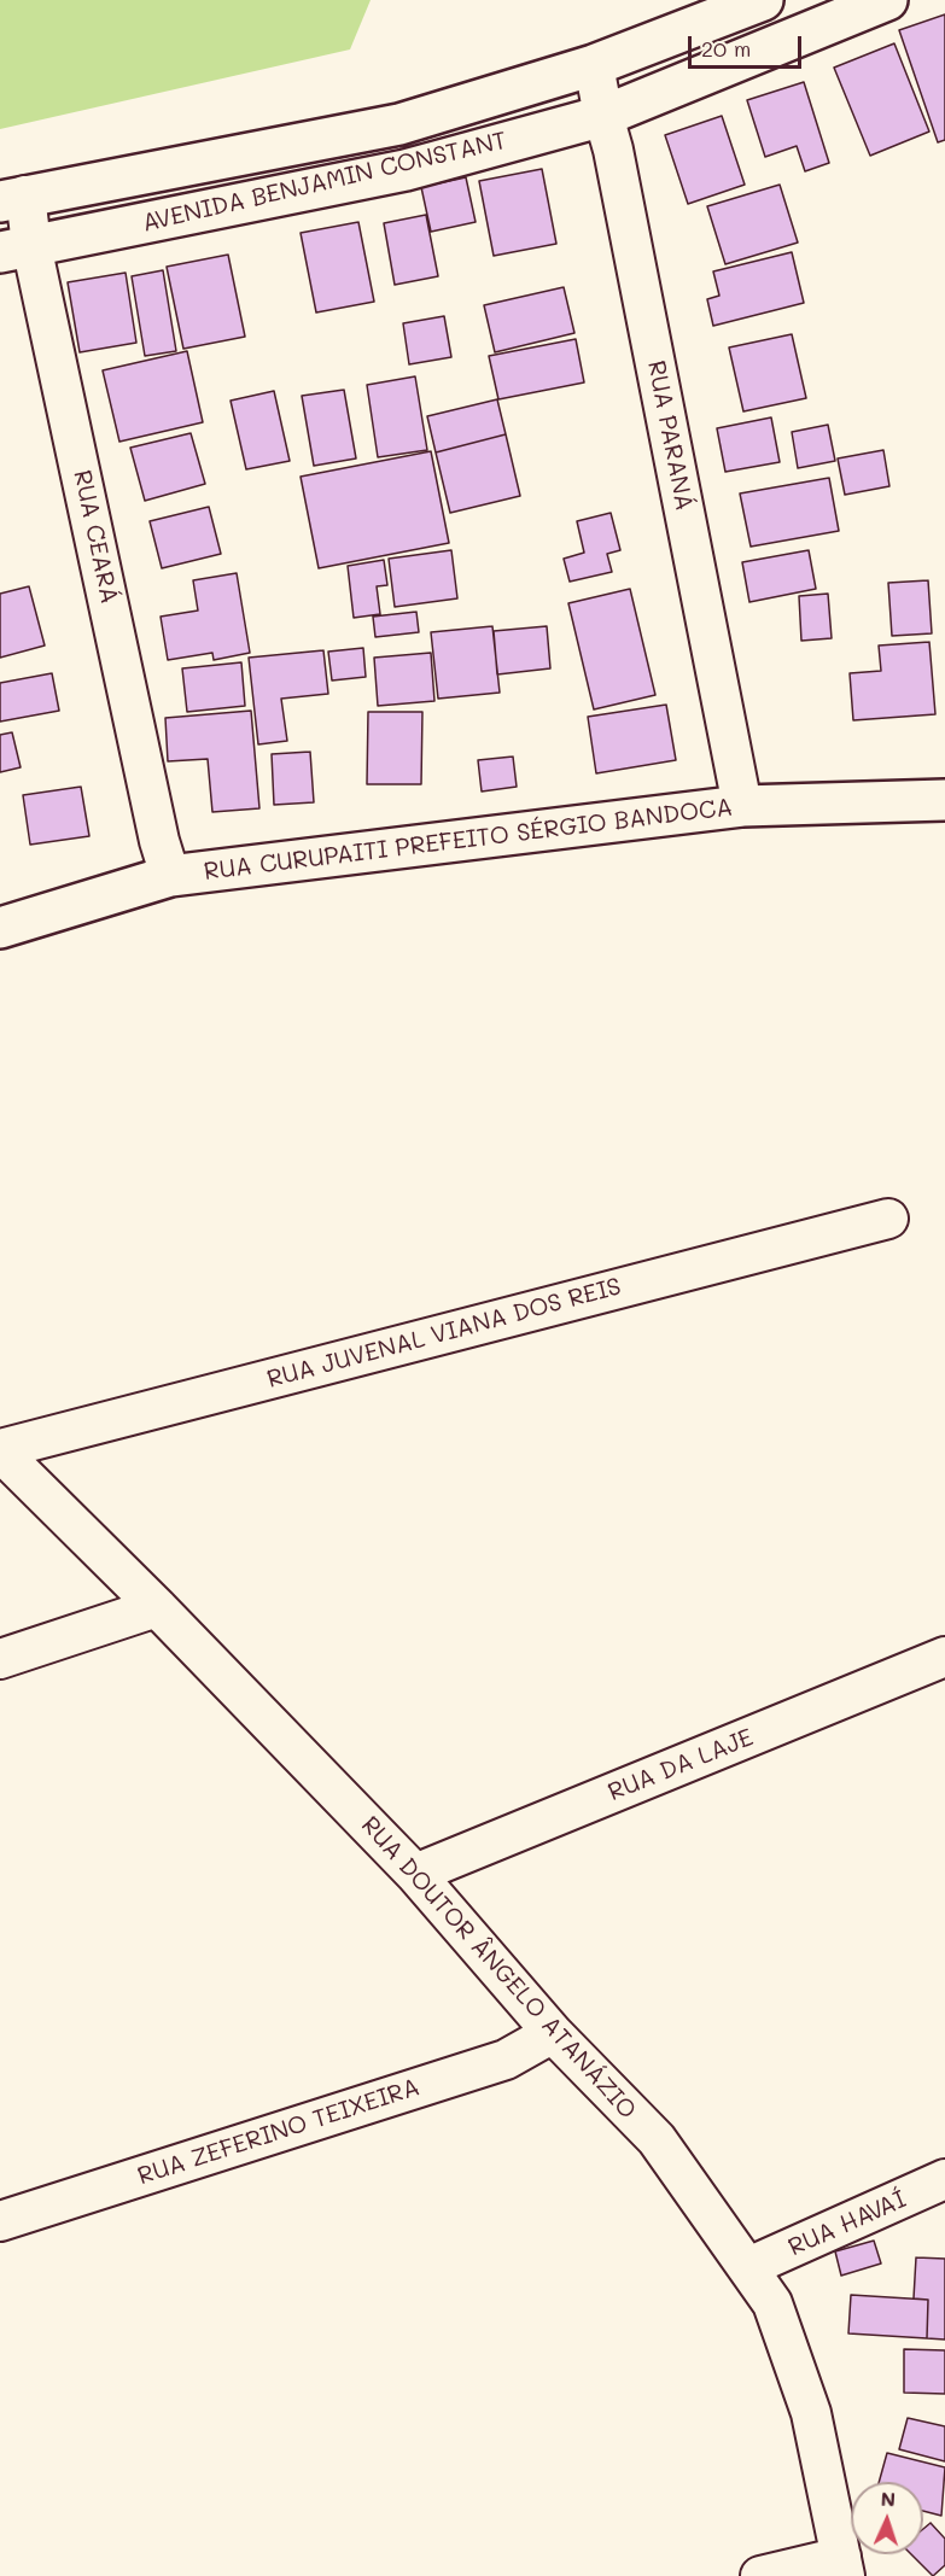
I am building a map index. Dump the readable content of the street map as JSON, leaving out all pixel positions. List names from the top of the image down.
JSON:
{
  "streets": {
    "main road": ["AVENIDA BENJAMIN CONSTANT", "RUA CURUPAITI PREFEITO SÉRGIO BANDOCA"],
    "street": [
      "RUA PARANÁ",
      "RUA CEARÁ",
      "RUA JUVENAL VIANA DOS REIS",
      "RUA DA LAJE",
      "RUA DOUTOR ÂNGELO ATANÁZIO",
      "RUA ZEFERINO TEIXEIRA",
      "RUA HAVAÍ"
    ]
  },
  "crossings": [
    ["AVENIDA BENJAMIN CONSTANT", "RUA PARANÁ"],
    ["AVENIDA BENJAMIN CONSTANT", "RUA CEARÁ"],
    ["RUA PARANÁ", "RUA CURUPAITI PREFEITO SÉRGIO BANDOCA"],
    ["RUA CEARÁ", "RUA CURUPAITI PREFEITO SÉRGIO BANDOCA"],
    ["RUA JUVENAL VIANA DOS REIS", "RUA DOUTOR ÂNGELO ATANÁZIO"],
    ["RUA DA LAJE", "RUA DOUTOR ÂNGELO ATANÁZIO"],
    ["RUA DOUTOR ÂNGELO ATANÁZIO", "RUA ZEFERINO TEIXEIRA"],
    ["RUA DOUTOR ÂNGELO ATANÁZIO", "RUA HAVAÍ"]
  ],
  "scale_bar": "20 m",
  "north": "top"
}
